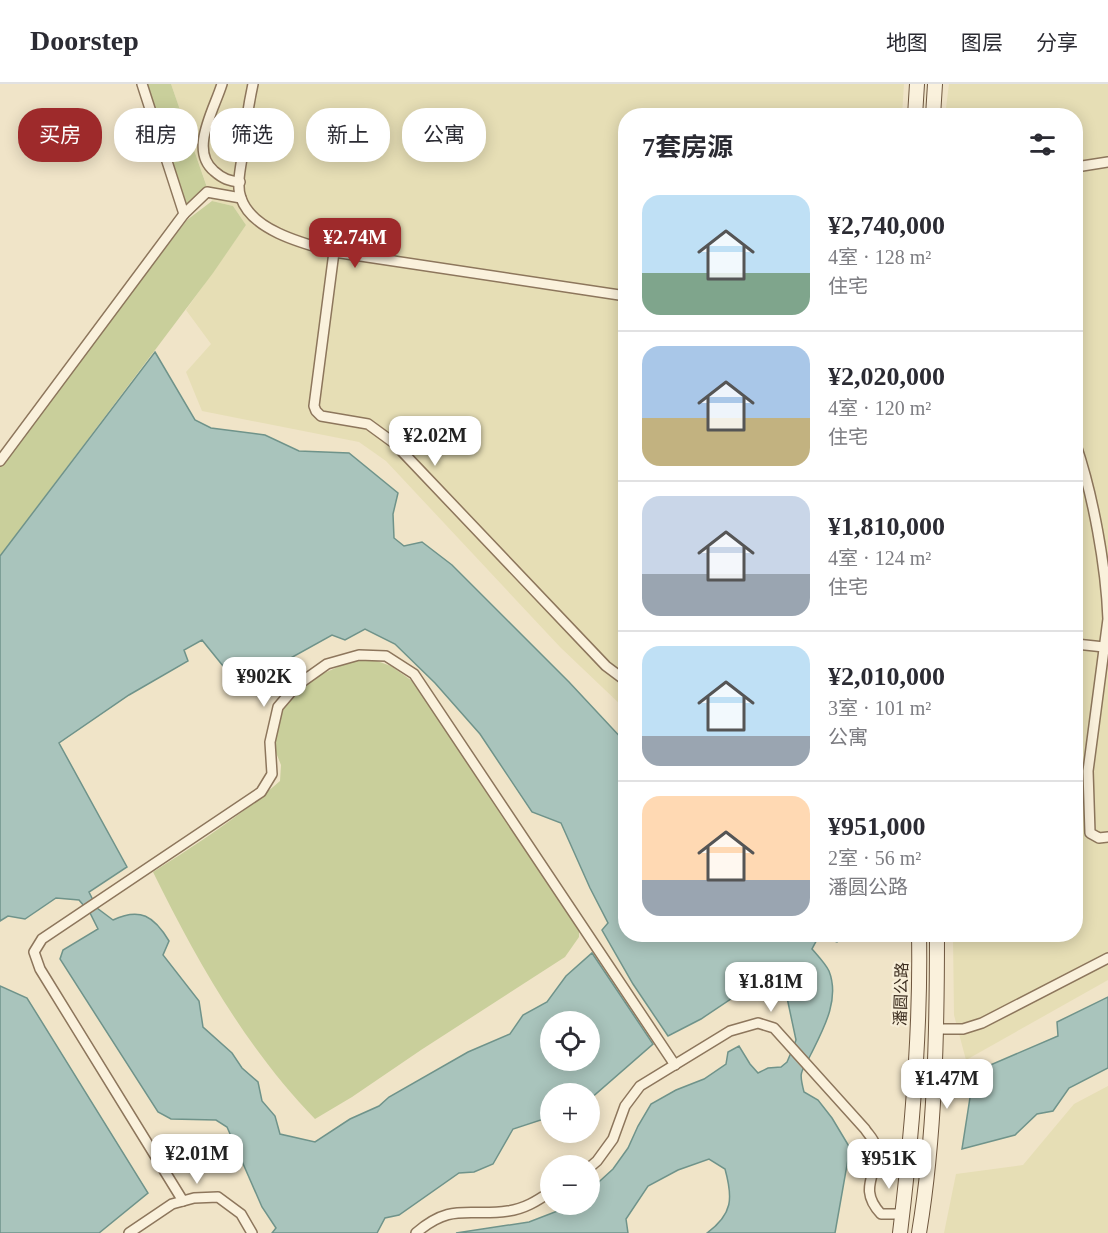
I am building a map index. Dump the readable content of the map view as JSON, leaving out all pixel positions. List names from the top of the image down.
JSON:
{
  "streets": {
    "main road": ["潘圆公路"]
  },
  "page": {
    "header": "Doorstep",
    "nav": ["地图", "图层", "分享"],
    "chip": [
      "买房",
      "租房",
      "筛选",
      "新上",
      "公寓"
    ],
    "heading": "7套房源",
    "list": [
      {
        "name": "¥2,740,000",
        "note": "4室 · 128 m² · 住宅"
      },
      {
        "name": "¥2,020,000",
        "note": "4室 · 120 m² · 住宅"
      },
      {
        "name": "¥1,810,000",
        "note": "4室 · 124 m² · 住宅"
      },
      {
        "name": "¥2,010,000",
        "note": "3室 · 101 m² · 公寓"
      },
      {
        "name": "¥951,000",
        "note": "2室 · 56 m² · 潘圆公路"
      }
    ],
    "price": [
      "¥2.74M",
      "¥2.02M",
      "¥902K",
      "¥1.81M",
      "¥1.47M",
      "¥2.01M",
      "¥951K"
    ],
    "map_buttons": ["+", "−"]
  }
}
